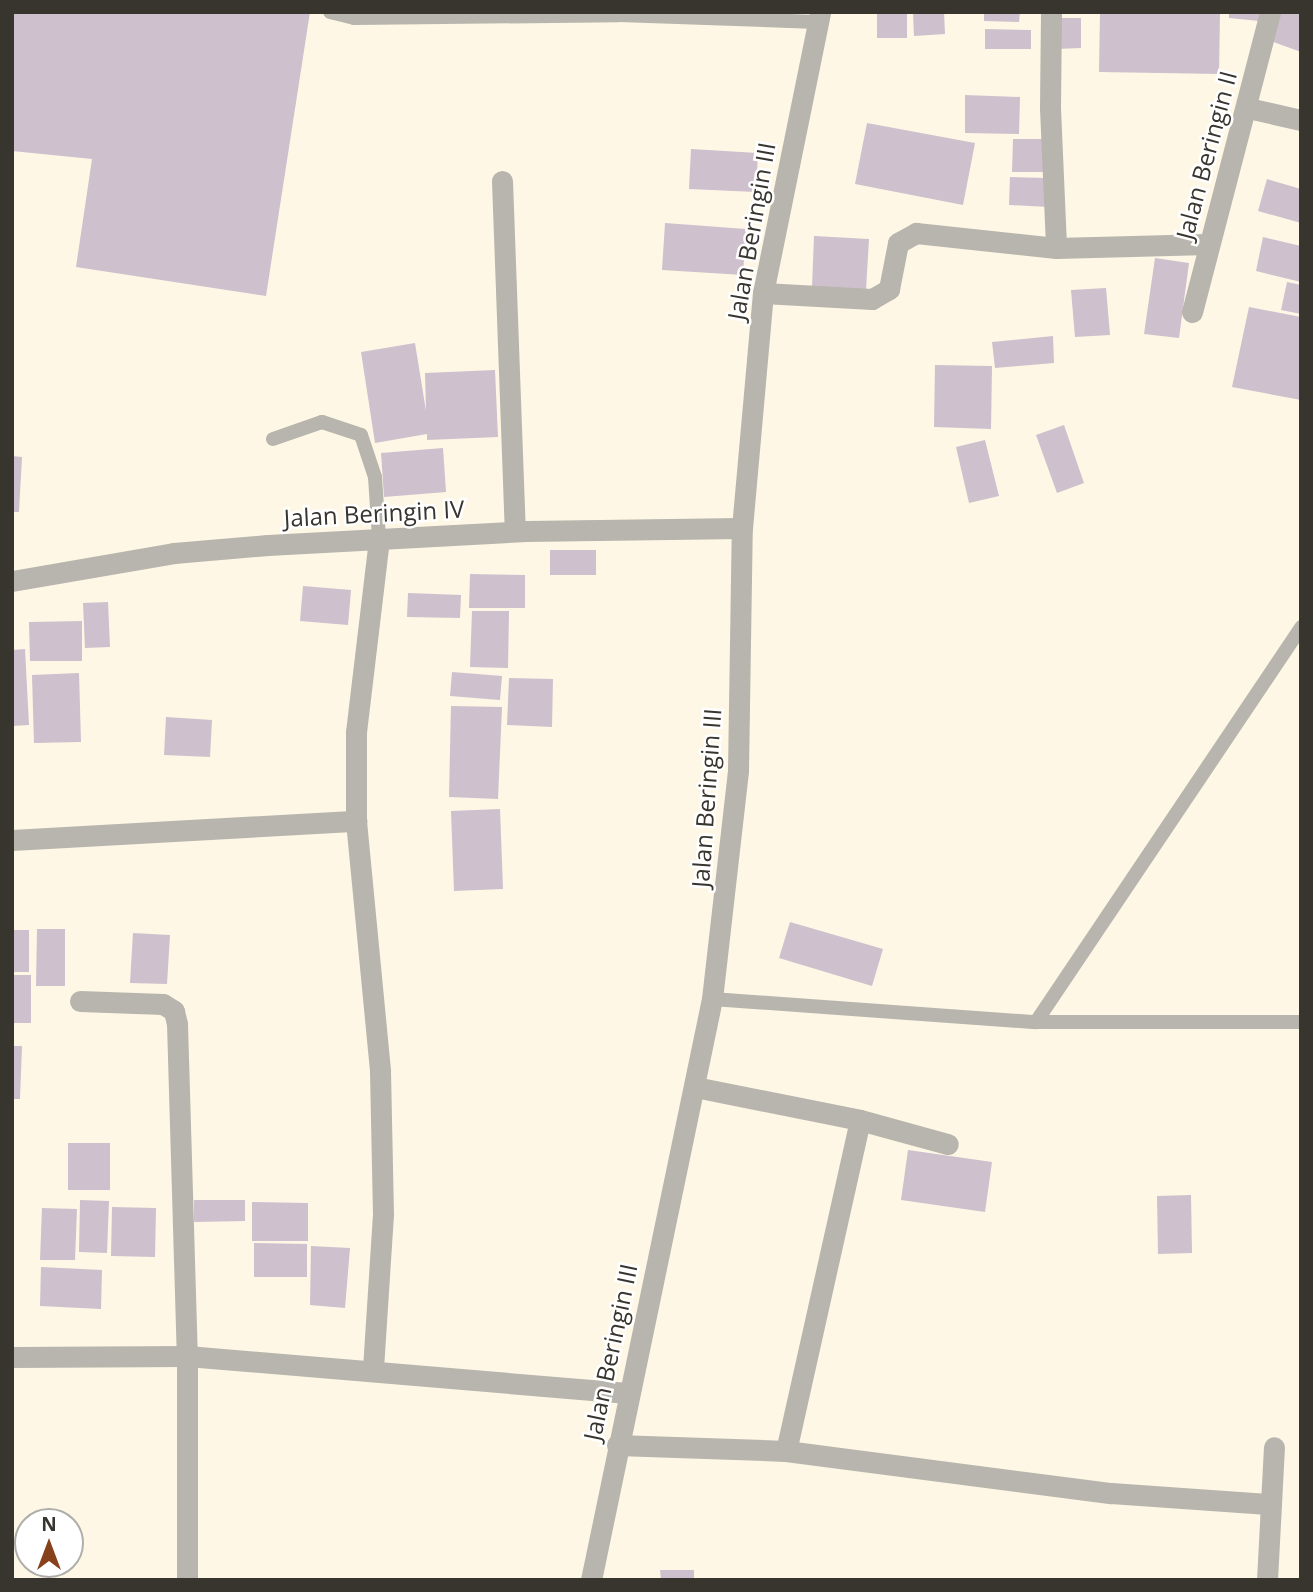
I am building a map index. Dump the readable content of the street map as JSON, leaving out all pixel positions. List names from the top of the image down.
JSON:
{
  "streets": {
    "street": ["Jalan Beringin II", "Jalan Beringin III", "Jalan Beringin IV"]
  },
  "crossings": [
    ["Jalan Beringin III", "Jalan Beringin IV"]
  ],
  "north": "top"
}
